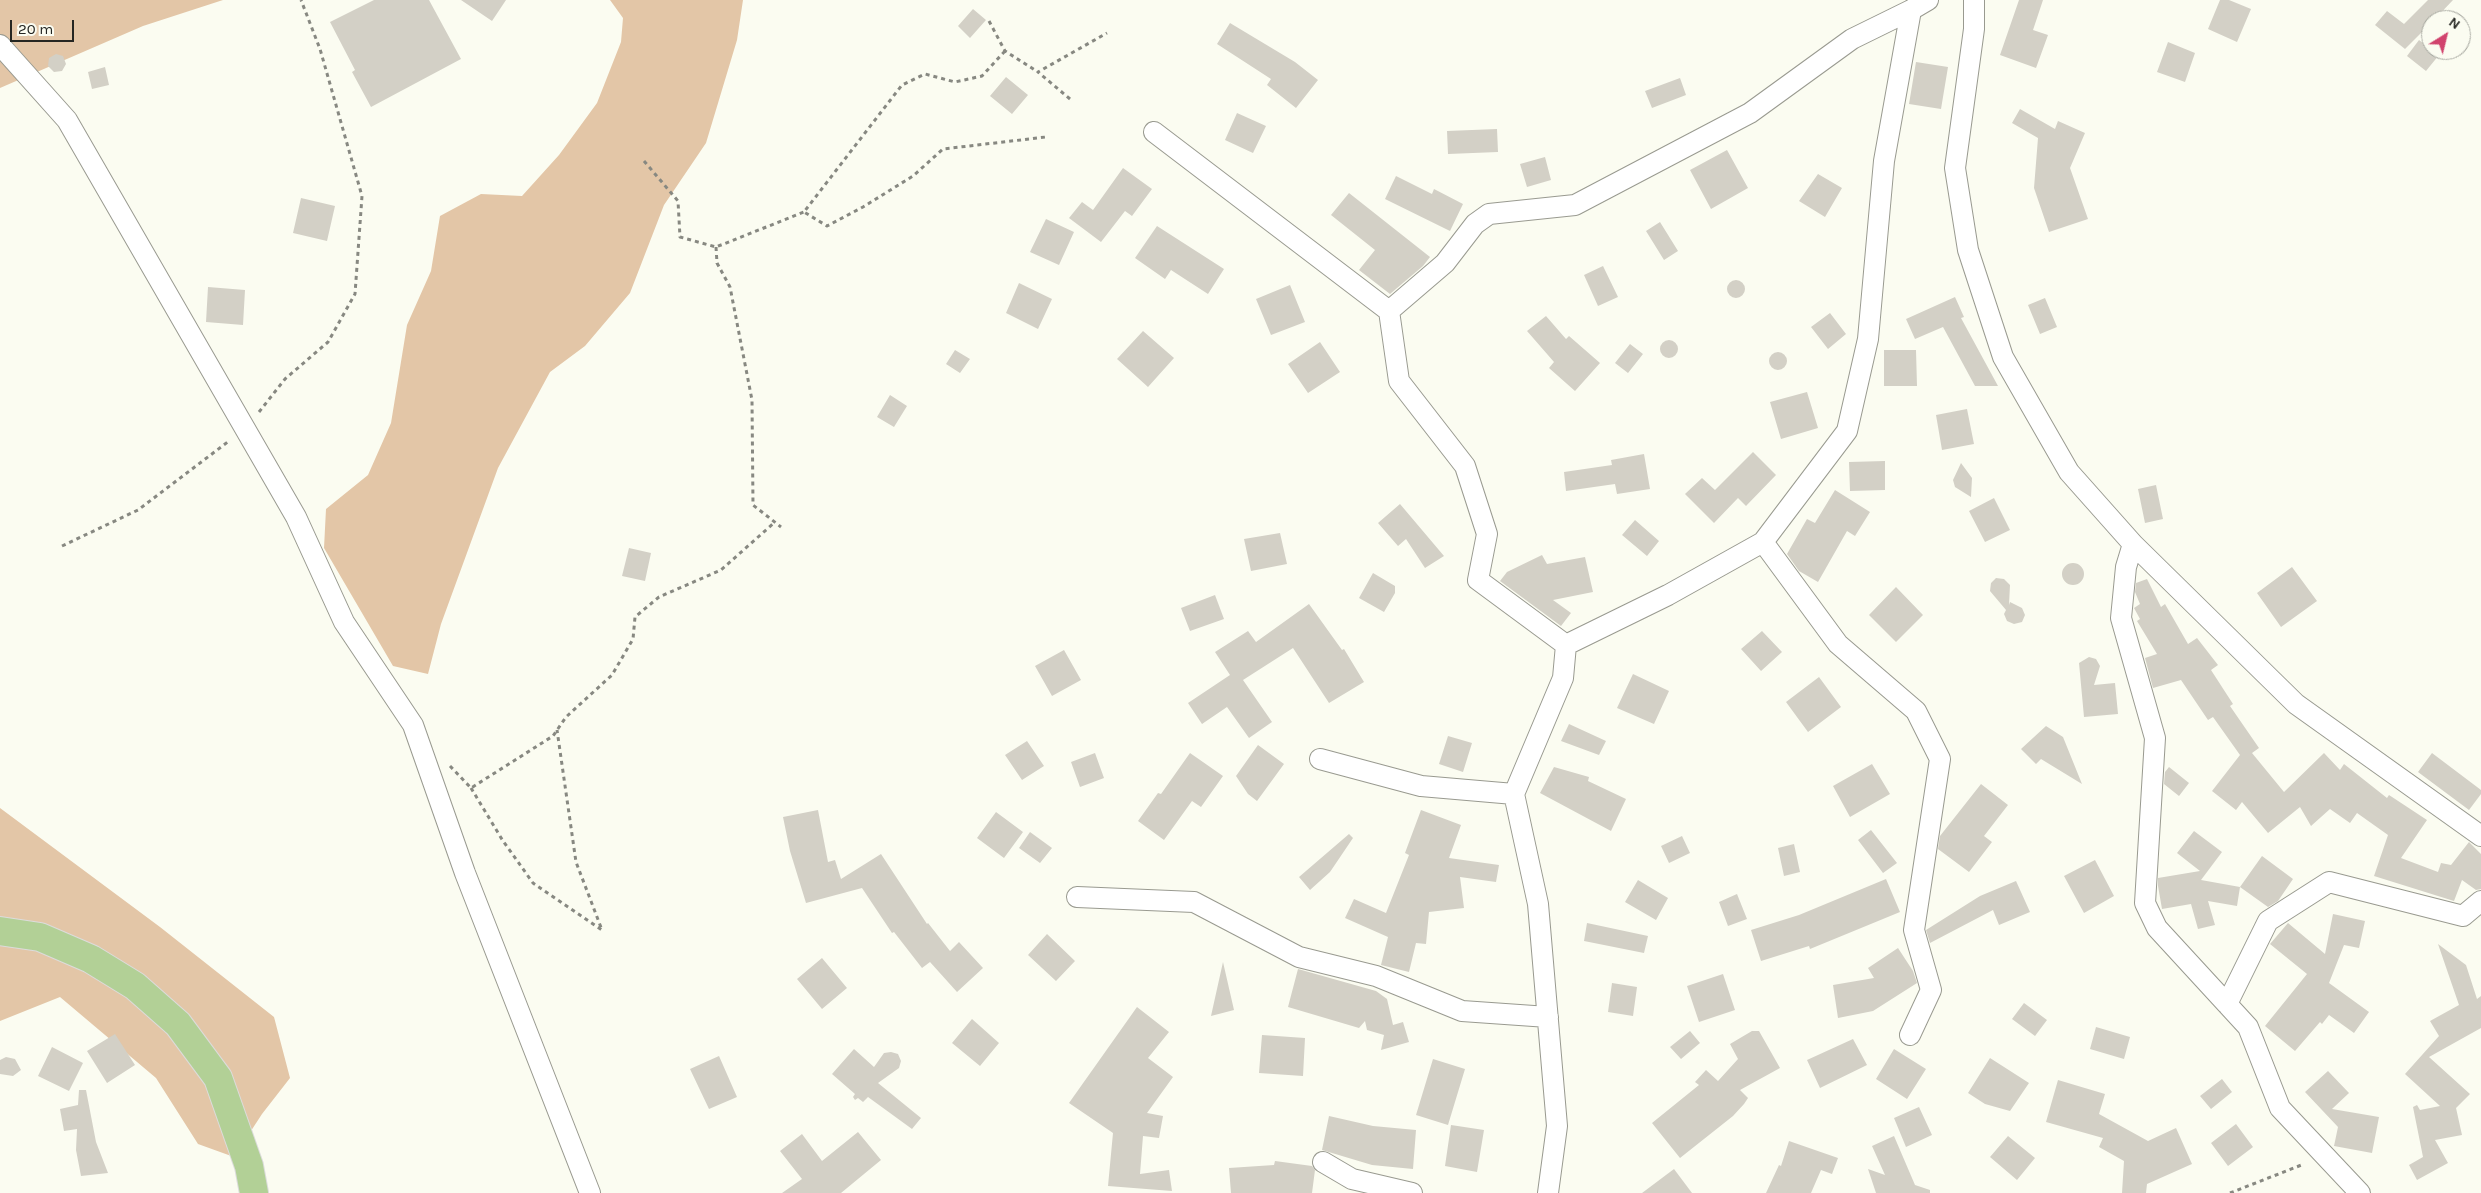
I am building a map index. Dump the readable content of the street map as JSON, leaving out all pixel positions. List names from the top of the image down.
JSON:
{
  "scale_bar": "20 m",
  "north": "top right"
}
